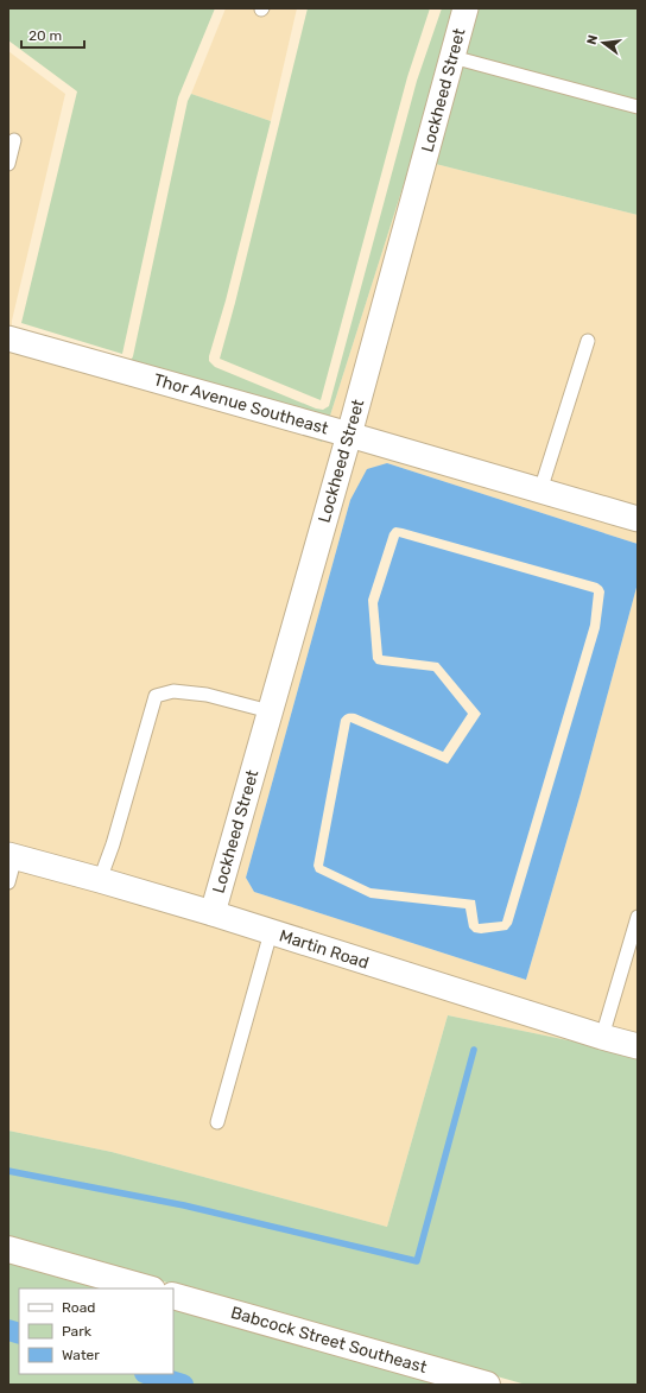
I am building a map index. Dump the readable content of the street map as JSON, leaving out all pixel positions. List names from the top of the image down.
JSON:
{
  "streets": {
    "main road": ["Babcock Street Southeast"],
    "street": ["Lockheed Street", "Thor Avenue Southeast", "Martin Road"]
  },
  "crossings": [
    ["Lockheed Street", "Thor Avenue Southeast"],
    ["Lockheed Street", "Martin Road"]
  ],
  "legend": ["Road", "Park", "Water"],
  "scale_bar": "20 m",
  "north": "left"
}
